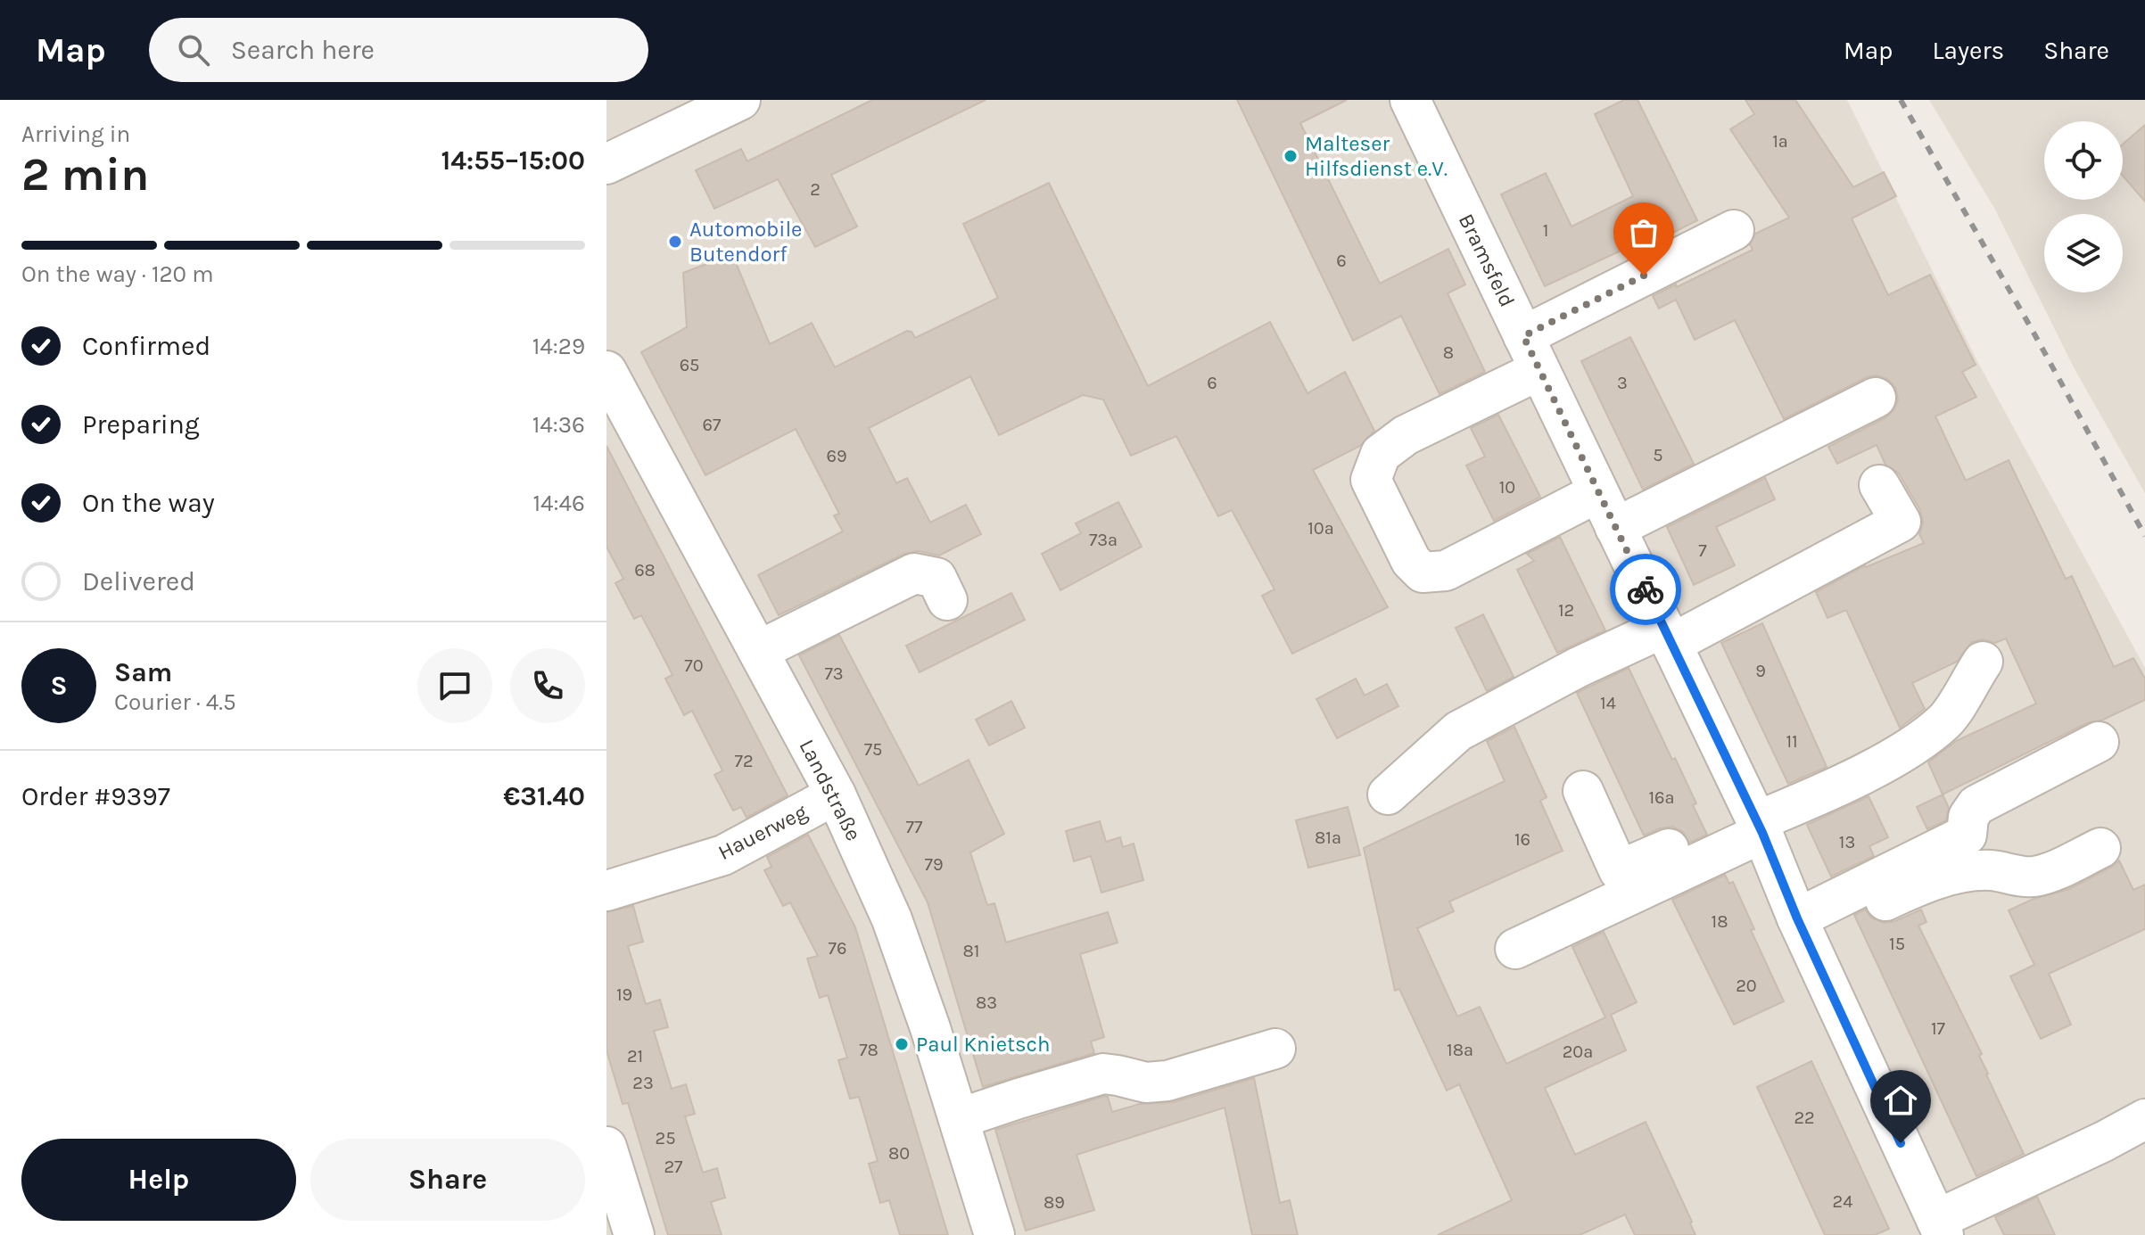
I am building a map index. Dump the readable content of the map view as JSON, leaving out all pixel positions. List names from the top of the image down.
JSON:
{
  "streets": {
    "street": ["Bramsfeld", "Landstraße", "Hauerweg"]
  },
  "crossings": [
    ["Landstraße", "Hauerweg"]
  ],
  "places": ["Malteser Hilfsdienst e.V.", "Automobile Butendorf", "Paul Knietsch"],
  "house_numbers": [
    "1a",
    "2",
    "1",
    "6",
    "8",
    "65",
    "6",
    "3",
    "67",
    "5",
    "69",
    "10",
    "10a",
    "73a",
    "7",
    "68",
    "12",
    "70",
    "9",
    "73",
    "14",
    "11",
    "75",
    "72",
    "16a",
    "77",
    "81a",
    "16",
    "13",
    "79",
    "18",
    "15",
    "76",
    "81",
    "20",
    "19",
    "83",
    "17",
    "78",
    "18a",
    "20a",
    "21",
    "23",
    "22",
    "25",
    "80",
    "27",
    "24",
    "89"
  ],
  "page": {
    "header": "Map",
    "search": "Search here",
    "nav": ["Map", "Layers", "Share"],
    "heading": ["2 min", "Arriving in", "14:55–15:00"],
    "panel": [
      "Sam",
      "Courier · 4.5",
      "Order #9397",
      "€31.40"
    ],
    "bar": "On the way · 120 m",
    "list": [
      ["Confirmed", "14:29"],
      ["Preparing", "14:36"],
      ["On the way", "14:46"],
      "Delivered"
    ],
    "round": "S",
    "buttons": ["Help", "Share"]
  }
}
